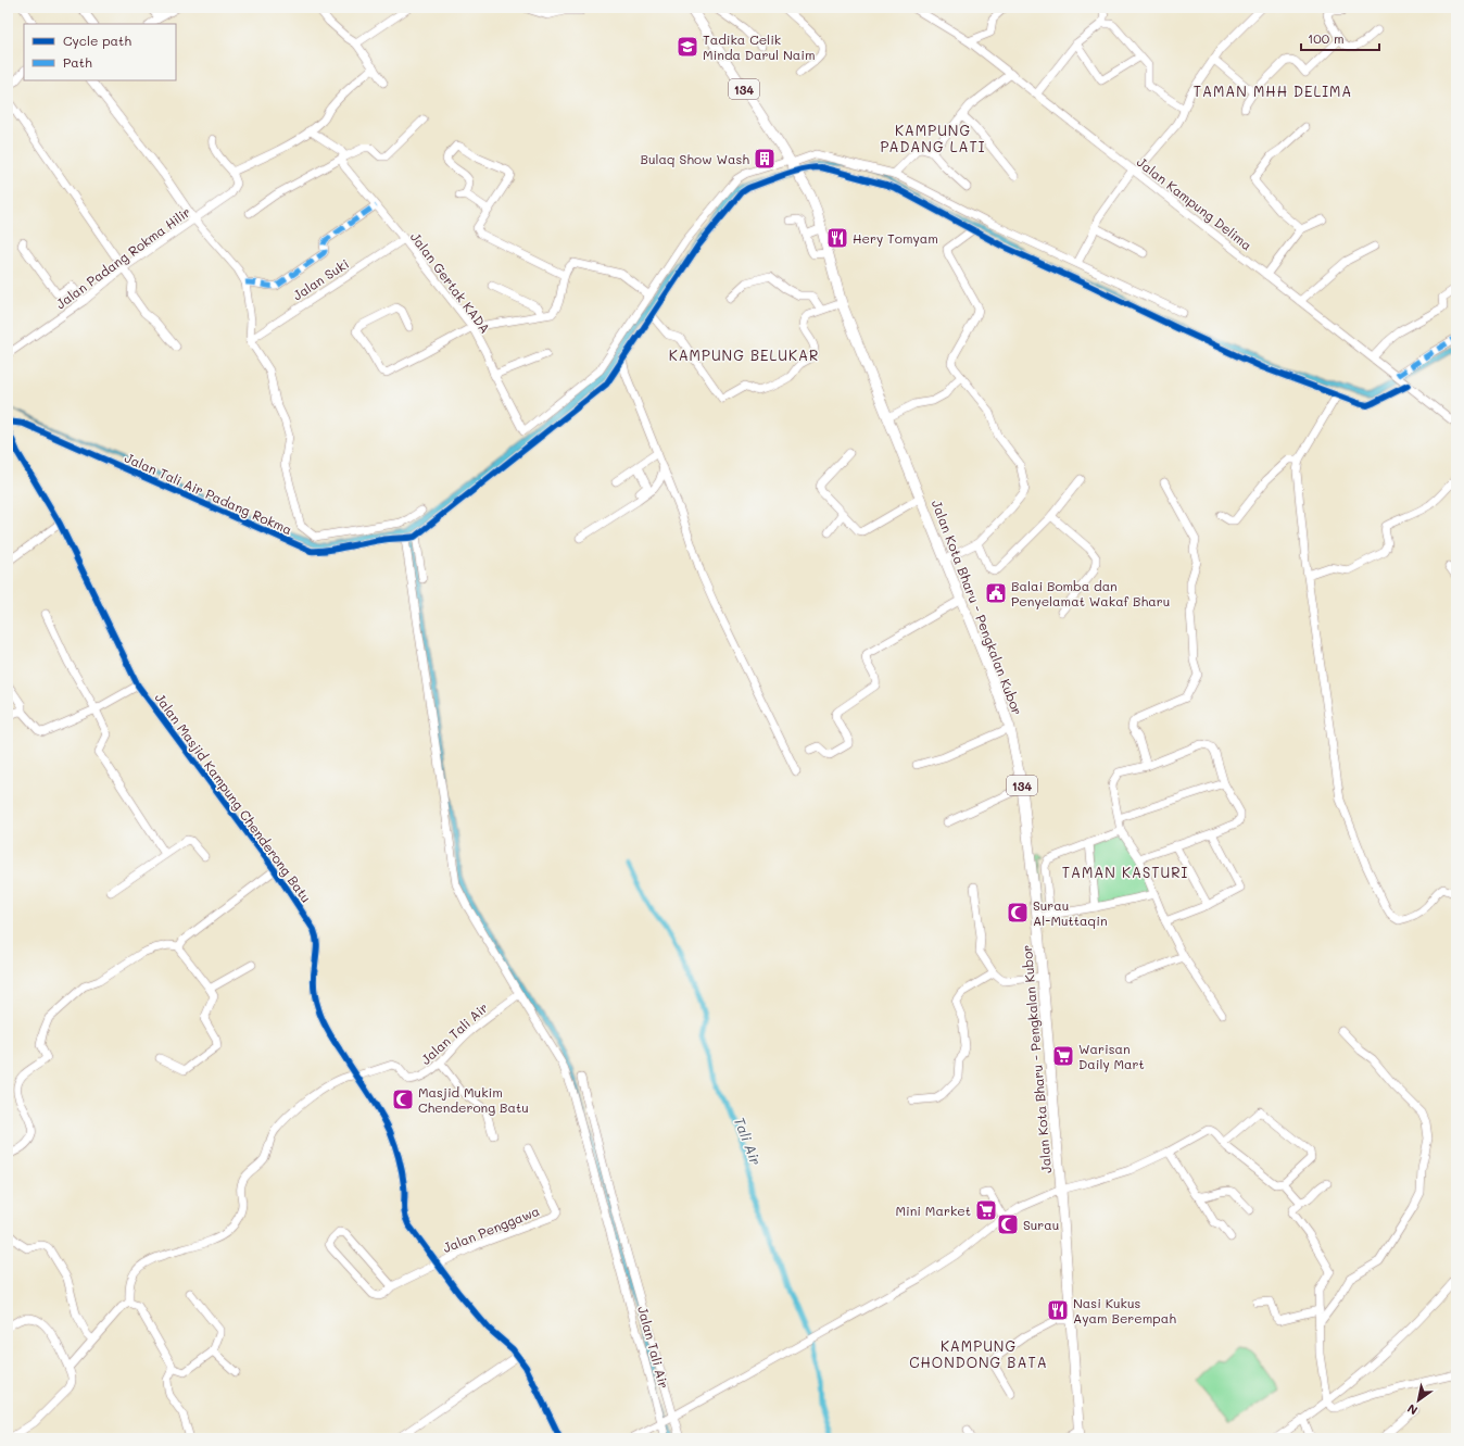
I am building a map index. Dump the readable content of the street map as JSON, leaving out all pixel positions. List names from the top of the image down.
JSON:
{
  "streets": {
    "main road": ["134", "Jalan Kota Bharu - Pengkalan Kubor"],
    "street": [
      "Jalan Kampung Delima",
      "Jalan Padang Rokma Hilir",
      "Jalan Suki",
      "Jalan Gertak KADA",
      "Jalan Tali Air Padang Rokma",
      "Jalan Masjid Kampung Chenderong Batu",
      "Jalan Tali Air",
      "Jalan Penggawa"
    ]
  },
  "crossings": [
    ["134", "Jalan Kota Bharu - Pengkalan Kubor"],
    ["Jalan Suki", "Jalan Gertak KADA"],
    ["Jalan Masjid Kampung Chenderong Batu", "Jalan Tali Air"],
    ["Jalan Masjid Kampung Chenderong Batu", "Jalan Penggawa"]
  ],
  "districts": [
    "TAMAN MHH DELIMA",
    "KAMPUNG PADANG LATI",
    "KAMPUNG BELUKAR",
    "TAMAN KASTURI",
    "KAMPUNG CHONDONG BATA"
  ],
  "water": ["Tali Air"],
  "places": {
    "school or university": ["Tadika Celik Minda Darul Naim"],
    "building": ["Bulaq Show Wash"],
    "restaurant": ["Hery Tomyam", "Nasi Kukus Ayam Berempah"],
    "public building": ["Balai Bomba dan Penyelamat Wakaf Bharu"],
    "mosque": ["Surau Al-Muttaqin", "Masjid Mukim Chenderong Batu", "Surau"],
    "supermarket": ["Warisan Daily Mart", "Mini Market"]
  },
  "legend": ["Cycle path", "Path"],
  "scale_bar": "100 m",
  "north": "bottom left"
}
